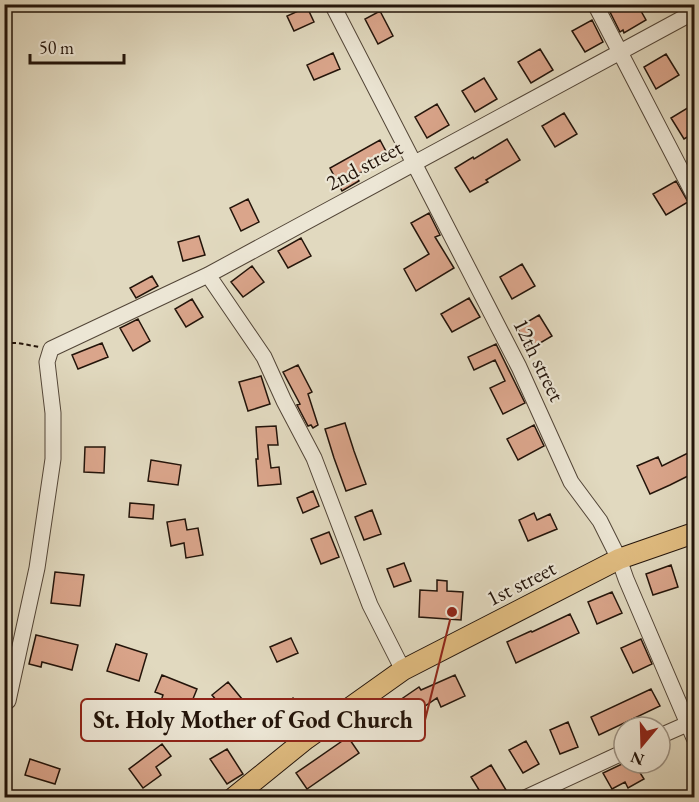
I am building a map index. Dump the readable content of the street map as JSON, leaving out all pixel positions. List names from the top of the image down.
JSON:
{
  "streets": {
    "main road": ["1st street"],
    "street": ["2nd street", "12th street"]
  },
  "crossings": [
    ["2nd street", "12th street"],
    ["12th street", "1st street"]
  ],
  "places": ["St. Holy Mother of God Church"],
  "scale_bar": "50 m",
  "north": "bottom"
}
